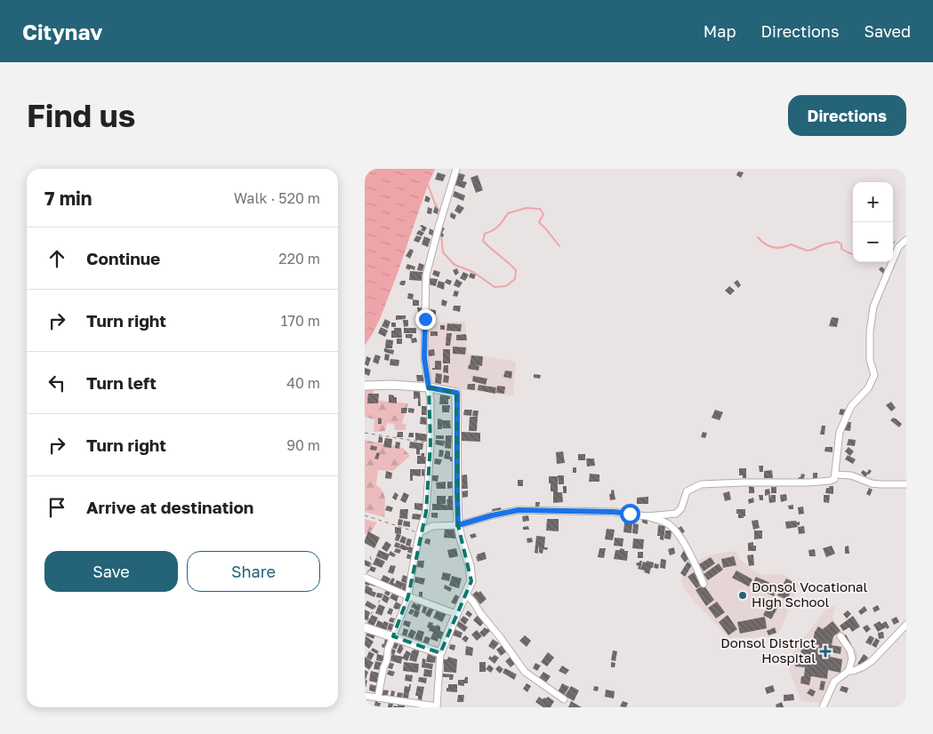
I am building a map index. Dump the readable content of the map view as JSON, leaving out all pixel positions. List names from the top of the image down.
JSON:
{
  "places": {
    "other": ["Donsol Vocational High School"],
    "health": ["Donsol District Hospital"]
  },
  "page": {
    "header": "Citynav",
    "nav": ["Map", "Directions", "Saved"],
    "buttons": [
      "Directions",
      ["Save", "Share"]
    ],
    "title": "Find us",
    "heading": ["7 min", "Walk · 520 m"],
    "map_buttons": ["+", "−"],
    "list": [
      ["Continue", "220 m"],
      ["Turn right", "170 m"],
      ["Turn left", "40 m"],
      ["Turn right", "90 m"],
      "Arrive at destination"
    ]
  }
}
